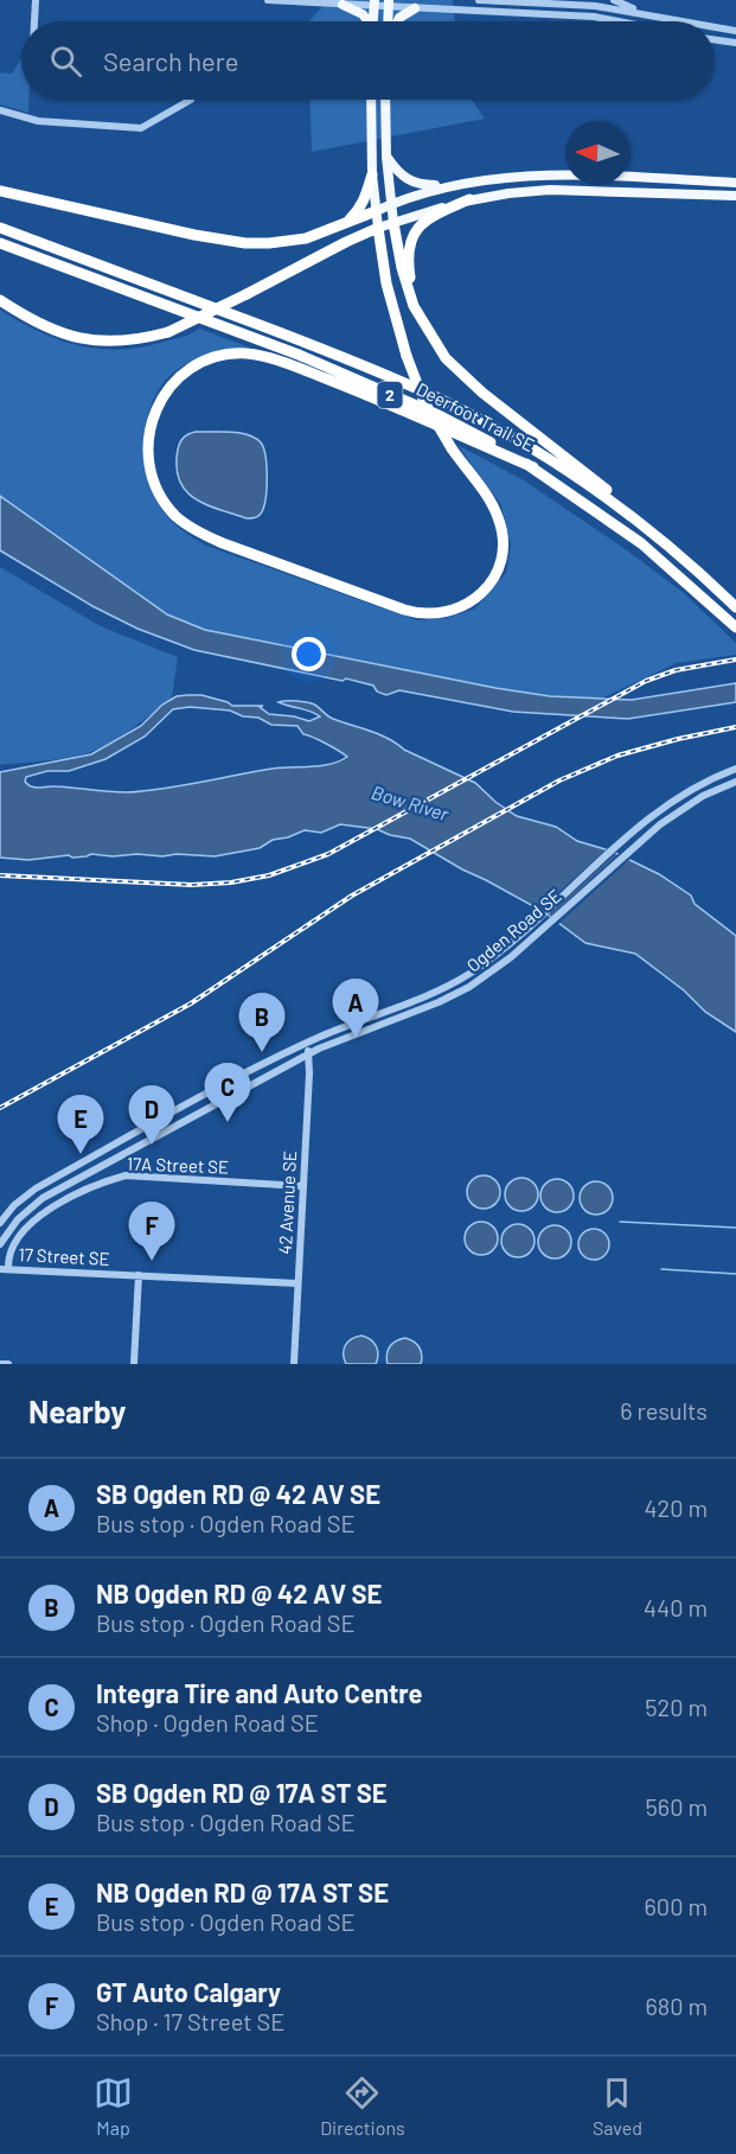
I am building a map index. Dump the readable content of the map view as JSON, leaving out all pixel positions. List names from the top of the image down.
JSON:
{
  "streets": {
    "highway": ["2", "Deerfoot Trail SE"],
    "street": [
      "Ogden Road SE",
      "17A Street SE",
      "42 Avenue SE",
      "17 Street SE"
    ]
  },
  "crossings": [
    ["Ogden Road SE", "42 Avenue SE"],
    ["17A Street SE", "42 Avenue SE"],
    ["17A Street SE", "17 Street SE"],
    ["42 Avenue SE", "17 Street SE"]
  ],
  "water": ["Bow River"],
  "north": "left",
  "page": {
    "search": "Search here",
    "pins": [
      "A",
      "B",
      "C",
      "D",
      "E",
      "F"
    ],
    "heading": ["Nearby", "6 results"],
    "list": [
      {
        "mark": "A",
        "name": "SB Ogden RD @ 42 AV SE",
        "note": "Bus stop · Ogden Road SE",
        "value": "420 m"
      },
      {
        "mark": "B",
        "name": "NB Ogden RD @ 42 AV SE",
        "note": "Bus stop · Ogden Road SE",
        "value": "440 m"
      },
      {
        "mark": "C",
        "name": "Integra Tire and Auto Centre",
        "note": "Shop · Ogden Road SE",
        "value": "520 m"
      },
      {
        "mark": "D",
        "name": "SB Ogden RD @ 17A ST SE",
        "note": "Bus stop · Ogden Road SE",
        "value": "560 m"
      },
      {
        "mark": "E",
        "name": "NB Ogden RD @ 17A ST SE",
        "note": "Bus stop · Ogden Road SE",
        "value": "600 m"
      },
      {
        "mark": "F",
        "name": "GT Auto Calgary",
        "note": "Shop · 17 Street SE",
        "value": "680 m"
      }
    ],
    "nav": ["Map", "Directions", "Saved"]
  }
}
